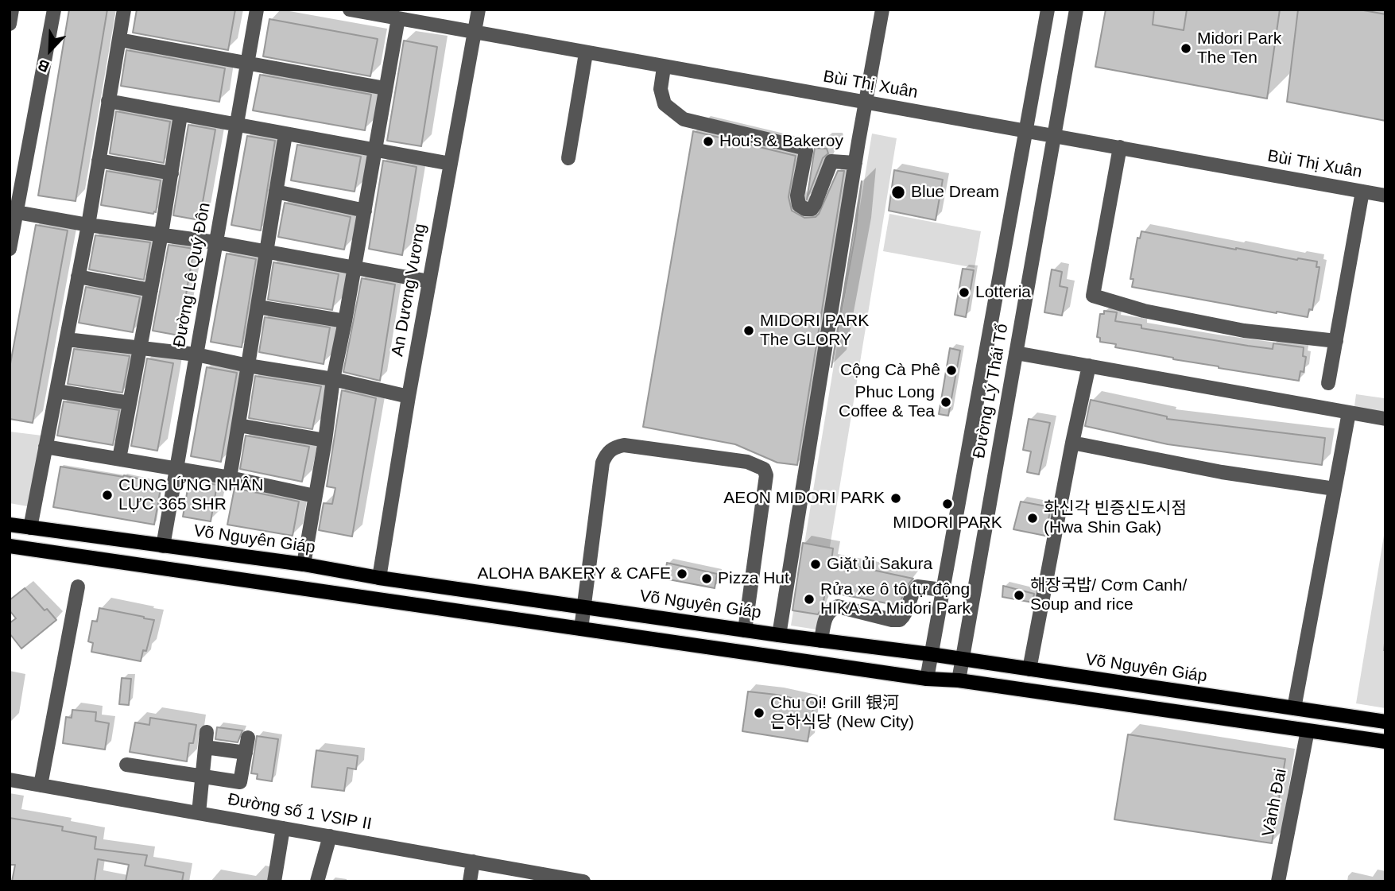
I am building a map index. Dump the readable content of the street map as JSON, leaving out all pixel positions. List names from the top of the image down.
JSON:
{
  "streets": {
    "main road": ["Võ Nguyên Giáp"],
    "street": [
      "Bùi Thị Xuân",
      "Đường Lê Quý Đôn",
      "An Dương Vương",
      "Đường Lý Thái Tổ",
      "Vành Đai",
      "Đường số 1 VSIP II"
    ]
  },
  "crossings": [
    ["Bùi Thị Xuân", "An Dương Vương"],
    ["Bùi Thị Xuân", "Đường Lý Thái Tổ"],
    ["Đường Lê Quý Đôn", "Võ Nguyên Giáp"],
    ["An Dương Vương", "Võ Nguyên Giáp"],
    ["Đường Lý Thái Tổ", "Võ Nguyên Giáp"]
  ],
  "places": [
    "Midori Park The Ten",
    "Hou’s & Bakeroy",
    "Blue Dream",
    "Lotteria",
    "MIDORI PARK The GLORY",
    "Cộng Cà Phê",
    "Phuc Long Coffee & Tea",
    "CUNG ỨNG NHÂN LỰC 365 SHR",
    "AEON MIDORI PARK",
    "MIDORI PARK",
    "화신각 빈증신도시점 (Hwa Shin Gak)",
    "Giặt ủi Sakura",
    "ALOHA BAKERY & CAFE",
    "Pizza Hut",
    "해장국밥/ Cơm Canh/ Soup and rice",
    "Rửa xe ô tô tự động HIKASA Midori Park",
    "Chu Oi! Grill 银河 은하식당 (New City)"
  ],
  "north": "bottom left"
}
